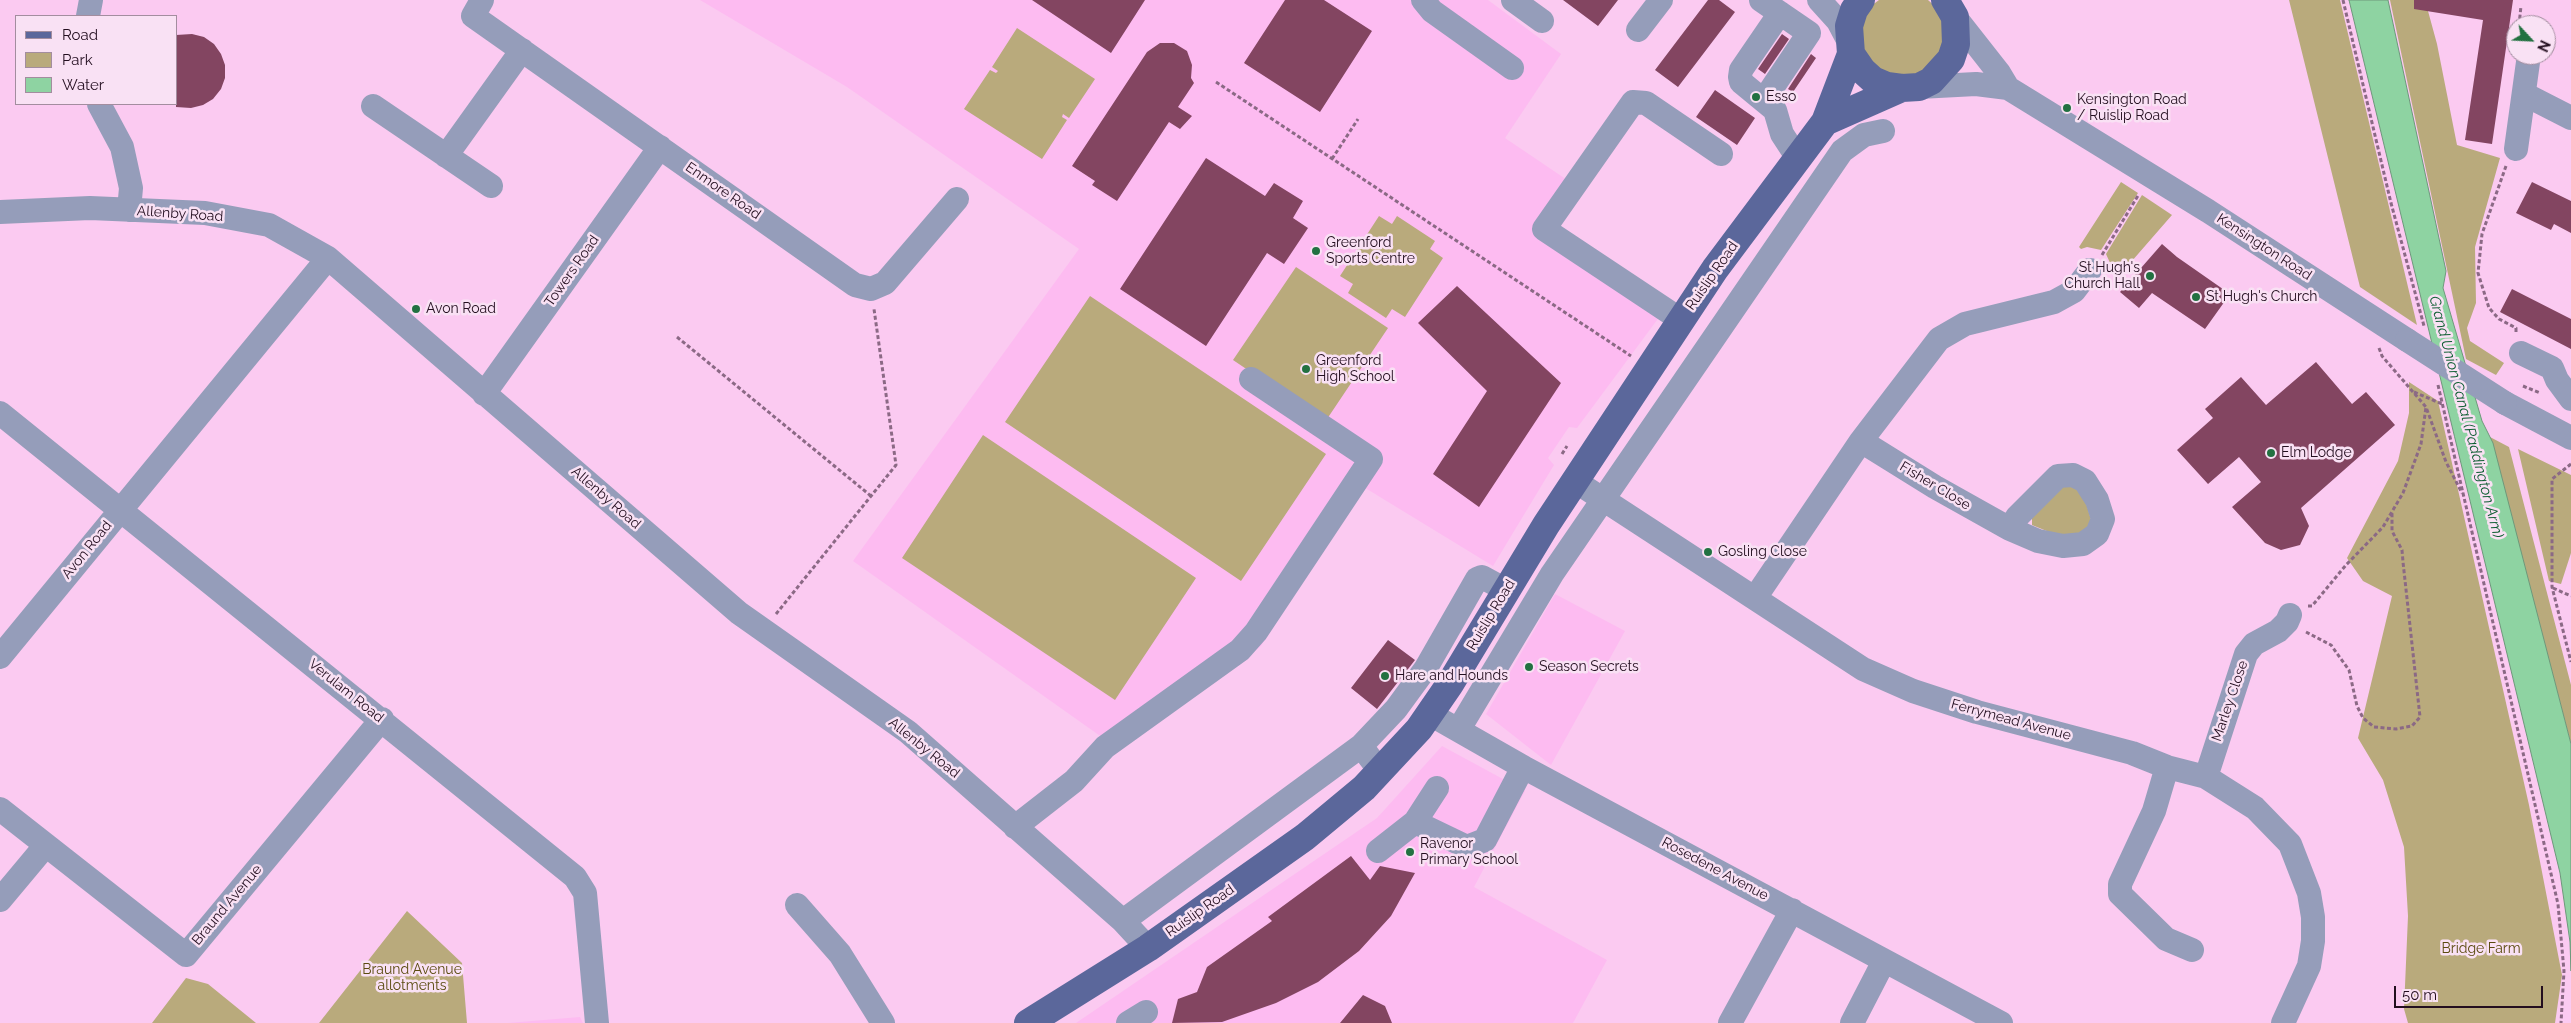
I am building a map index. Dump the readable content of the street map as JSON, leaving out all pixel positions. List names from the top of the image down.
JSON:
{
  "streets": {
    "main road": ["Ruislip Road"],
    "street": [
      "Enmore Road",
      "Allenby Road",
      "Kensington Road",
      "Towers Road",
      "Fisher Close",
      "Avon Road",
      "Verulam Road",
      "Marley Close",
      "Ferrymead Avenue",
      "Rosedene Avenue",
      "Braund Avenue"
    ]
  },
  "crossings": [
    ["Enmore Road", "Towers Road"],
    ["Allenby Road", "Towers Road"],
    ["Allenby Road", "Ruislip Road"],
    ["Allenby Road", "Avon Road"],
    ["Kensington Road", "Ruislip Road"],
    ["Ruislip Road", "Ferrymead Avenue"],
    ["Ruislip Road", "Rosedene Avenue"],
    ["Avon Road", "Verulam Road"],
    ["Verulam Road", "Braund Avenue"],
    ["Marley Close", "Ferrymead Avenue"]
  ],
  "water": ["Grand Union Canal (Paddington Arm)"],
  "parks": ["Bridge Farm", "Braund Avenue allotments"],
  "places": [
    "Esso",
    "Kensington Road / Ruislip Road",
    "Greenford Sports Centre",
    "St Hugh's Church Hall",
    "St Hugh's Church",
    "Avon Road",
    "Greenford High School",
    "Elm Lodge",
    "Gosling Close",
    "Season Secrets",
    "Hare and Hounds",
    "Ravenor Primary School"
  ],
  "legend": ["Road", "Park", "Water"],
  "scale_bar": "50 m",
  "north": "bottom right"
}
